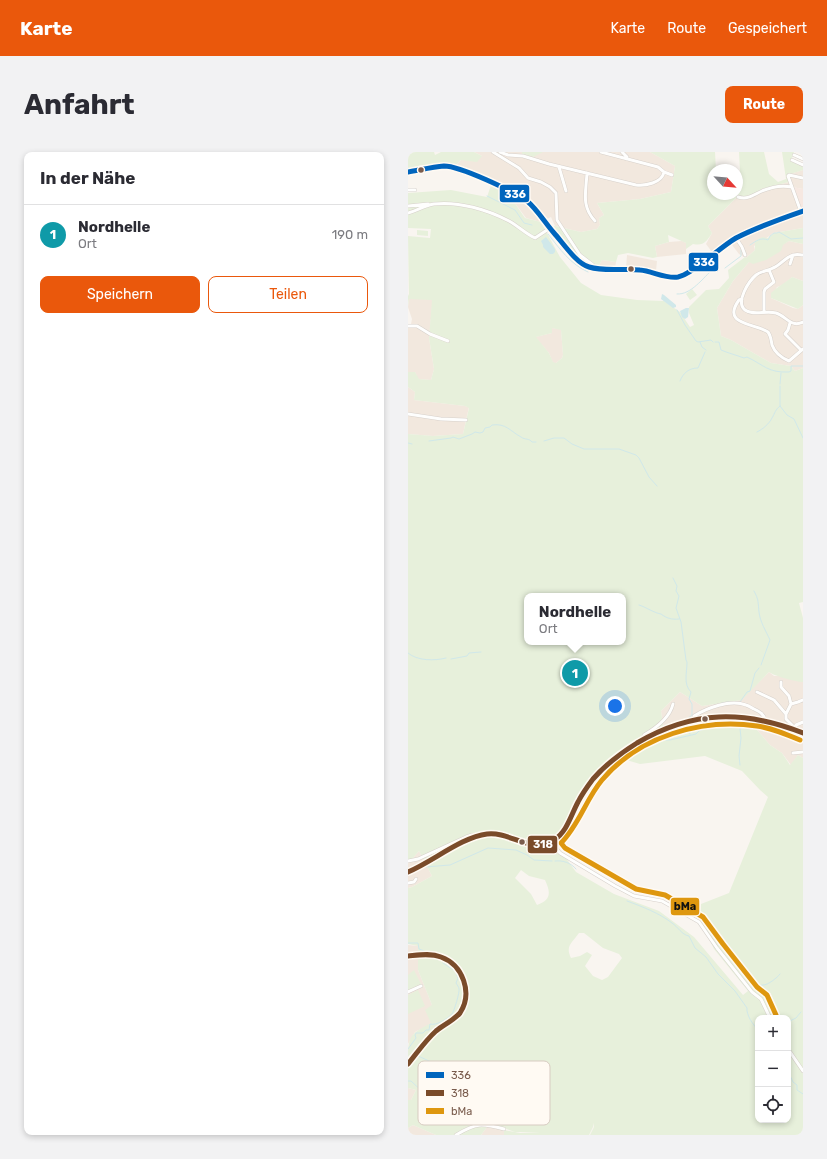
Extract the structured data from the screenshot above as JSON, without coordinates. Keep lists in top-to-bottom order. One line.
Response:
{"lines":["transit line 336","transit line 318","transit line bMa"],"legend":["336","318","bMa"],"north":"bottom right","page":{"header":"Karte","nav":["Karte","Route","Gespeichert"],"buttons":["Route",["Speichern","Teilen"]],"title":"Anfahrt","heading":"In der Nähe","list":[{"mark":"1","name":"Nordhelle","note":"Ort","value":"190 m"}],"popup":["Nordhelle","Ort"],"pins":"1","map_buttons":["+","−"]}}
